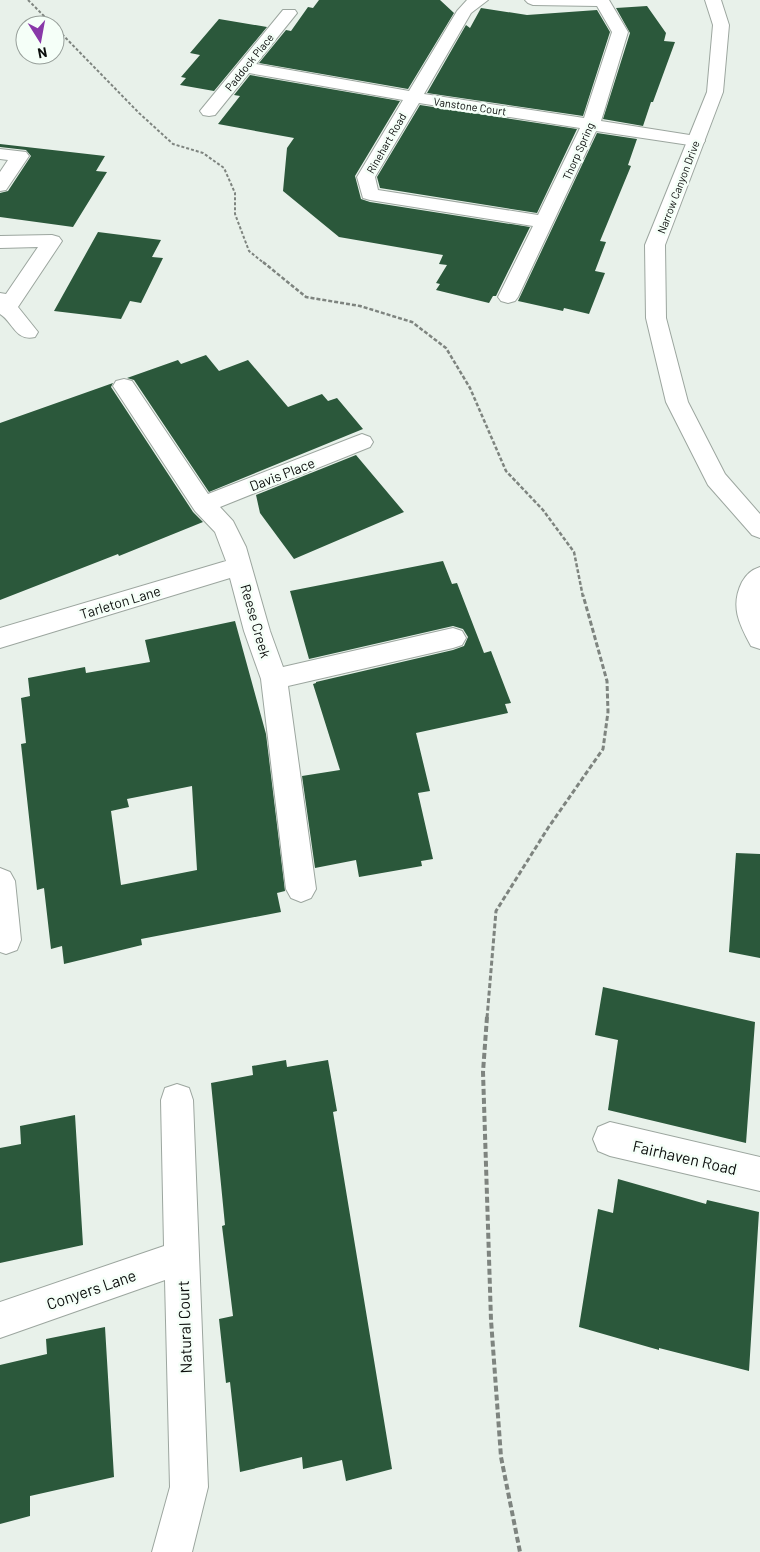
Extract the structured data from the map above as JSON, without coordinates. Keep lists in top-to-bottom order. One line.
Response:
{"streets":{"street":["Paddock Place","Vanstone Court","Rinehart Road","Thorp Spring","Narrow Canyon Drive","Davis Place","Tarleton Lane","Reese Creek","Fairhaven Road","Conyers Lane","Natural Court"]},"crossings":[["Paddock Place","Vanstone Court"],["Vanstone Court","Rinehart Road"],["Vanstone Court","Thorp Spring"],["Vanstone Court","Narrow Canyon Drive"],["Rinehart Road","Thorp Spring"],["Davis Place","Reese Creek"],["Tarleton Lane","Reese Creek"],["Conyers Lane","Natural Court"]],"north":"bottom"}
